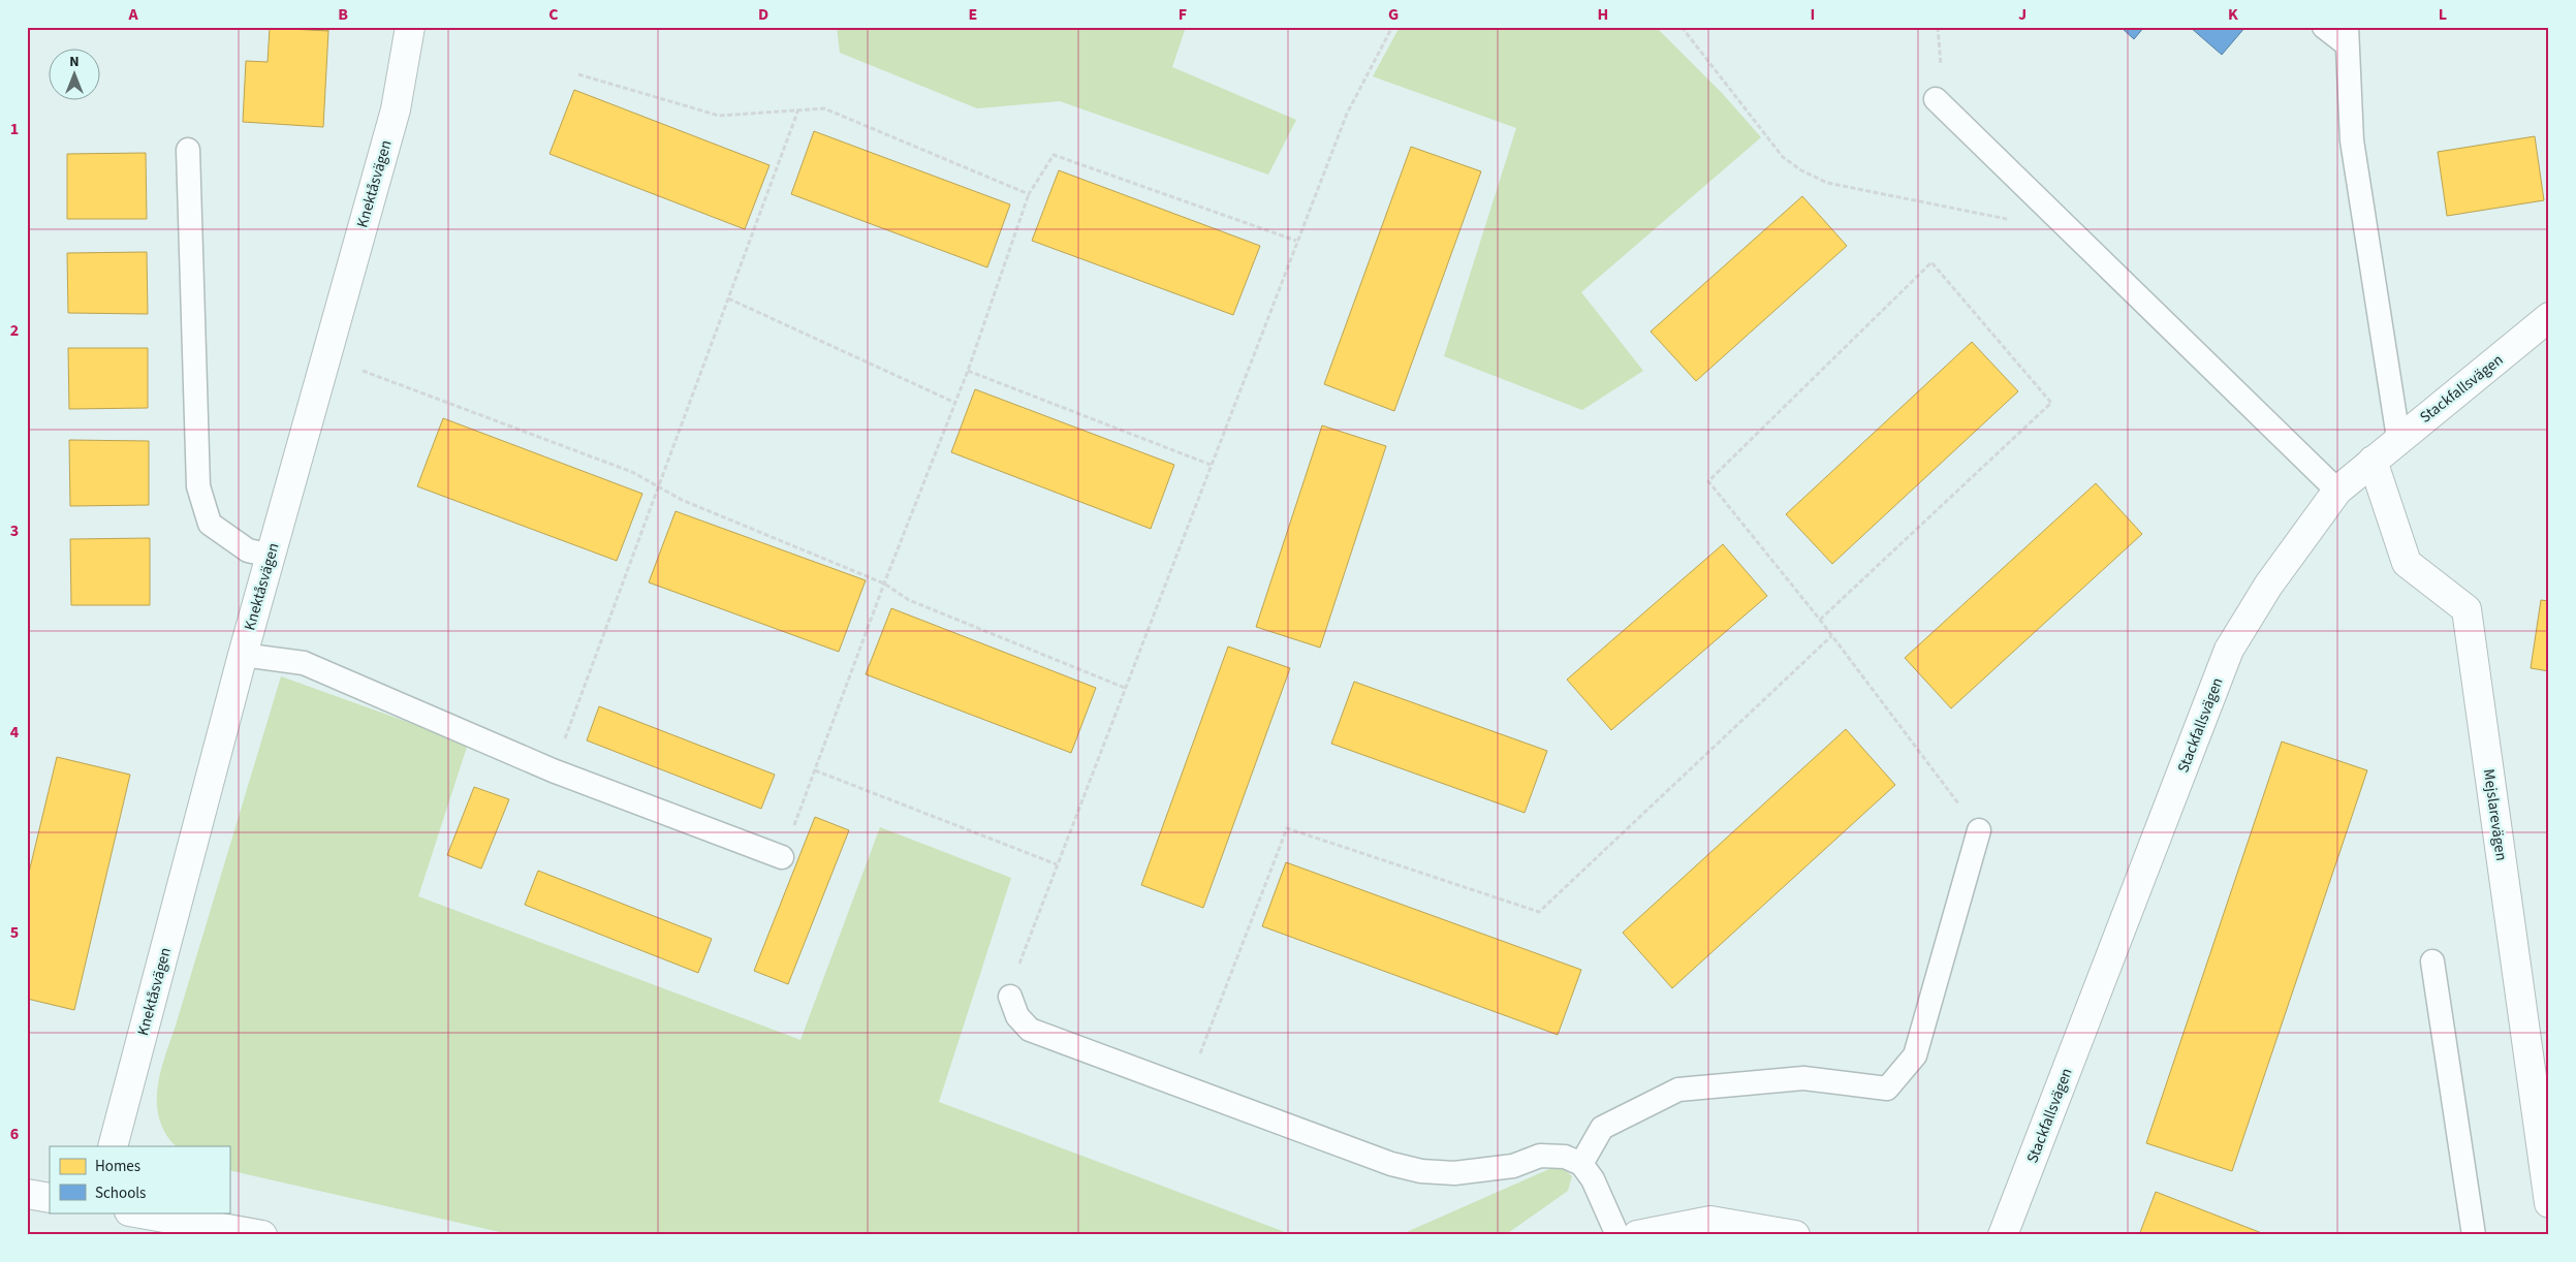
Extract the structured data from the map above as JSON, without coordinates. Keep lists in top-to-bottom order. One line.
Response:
{"streets":{"street":["Knektåsvägen","Stackfallsvägen","Mejslarevägen"]},"crossings":[["Stackfallsvägen","Mejslarevägen"]],"legend":["Homes","Schools"],"north":"top","grid":{"columns":["A","B","C","D","E","F","G","H","I","J","K","L"],"rows":["1","2","3","4","5","6"]}}
